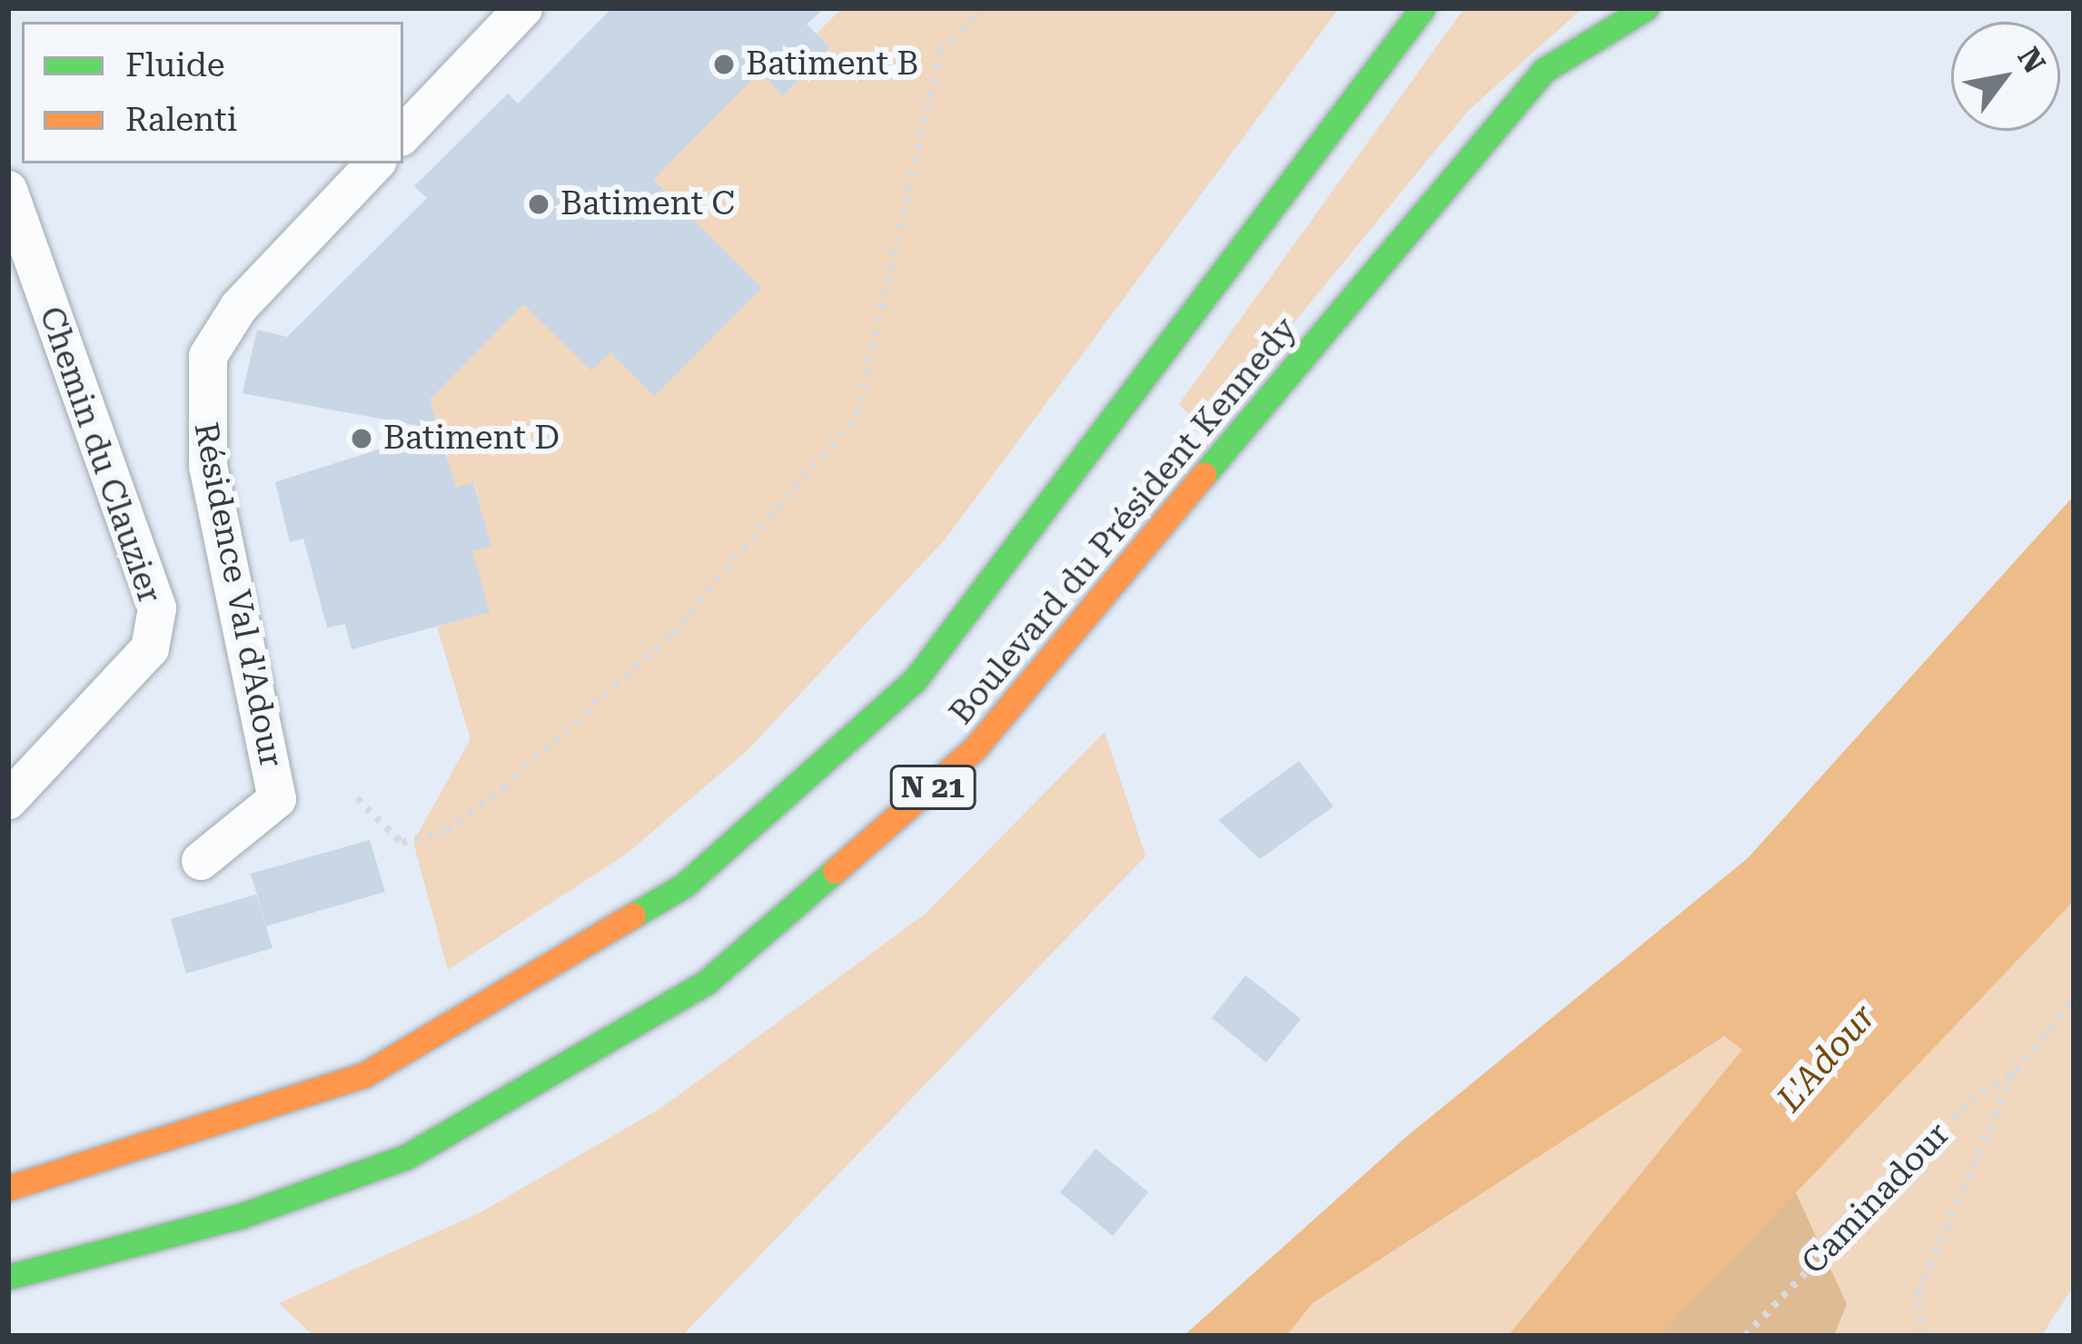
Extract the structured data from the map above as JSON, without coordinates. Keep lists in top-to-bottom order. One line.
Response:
{"streets":{"main road":["Boulevard du Président Kennedy","N 21"],"lane":["Chemin du Clauzier","Résidence Val d'Adour"],"path":["Caminadour"]},"water":["L'Adour"],"places":["Batiment B","Batiment C","Batiment D"],"legend":["Fluide","Ralenti"],"north":"top right"}
